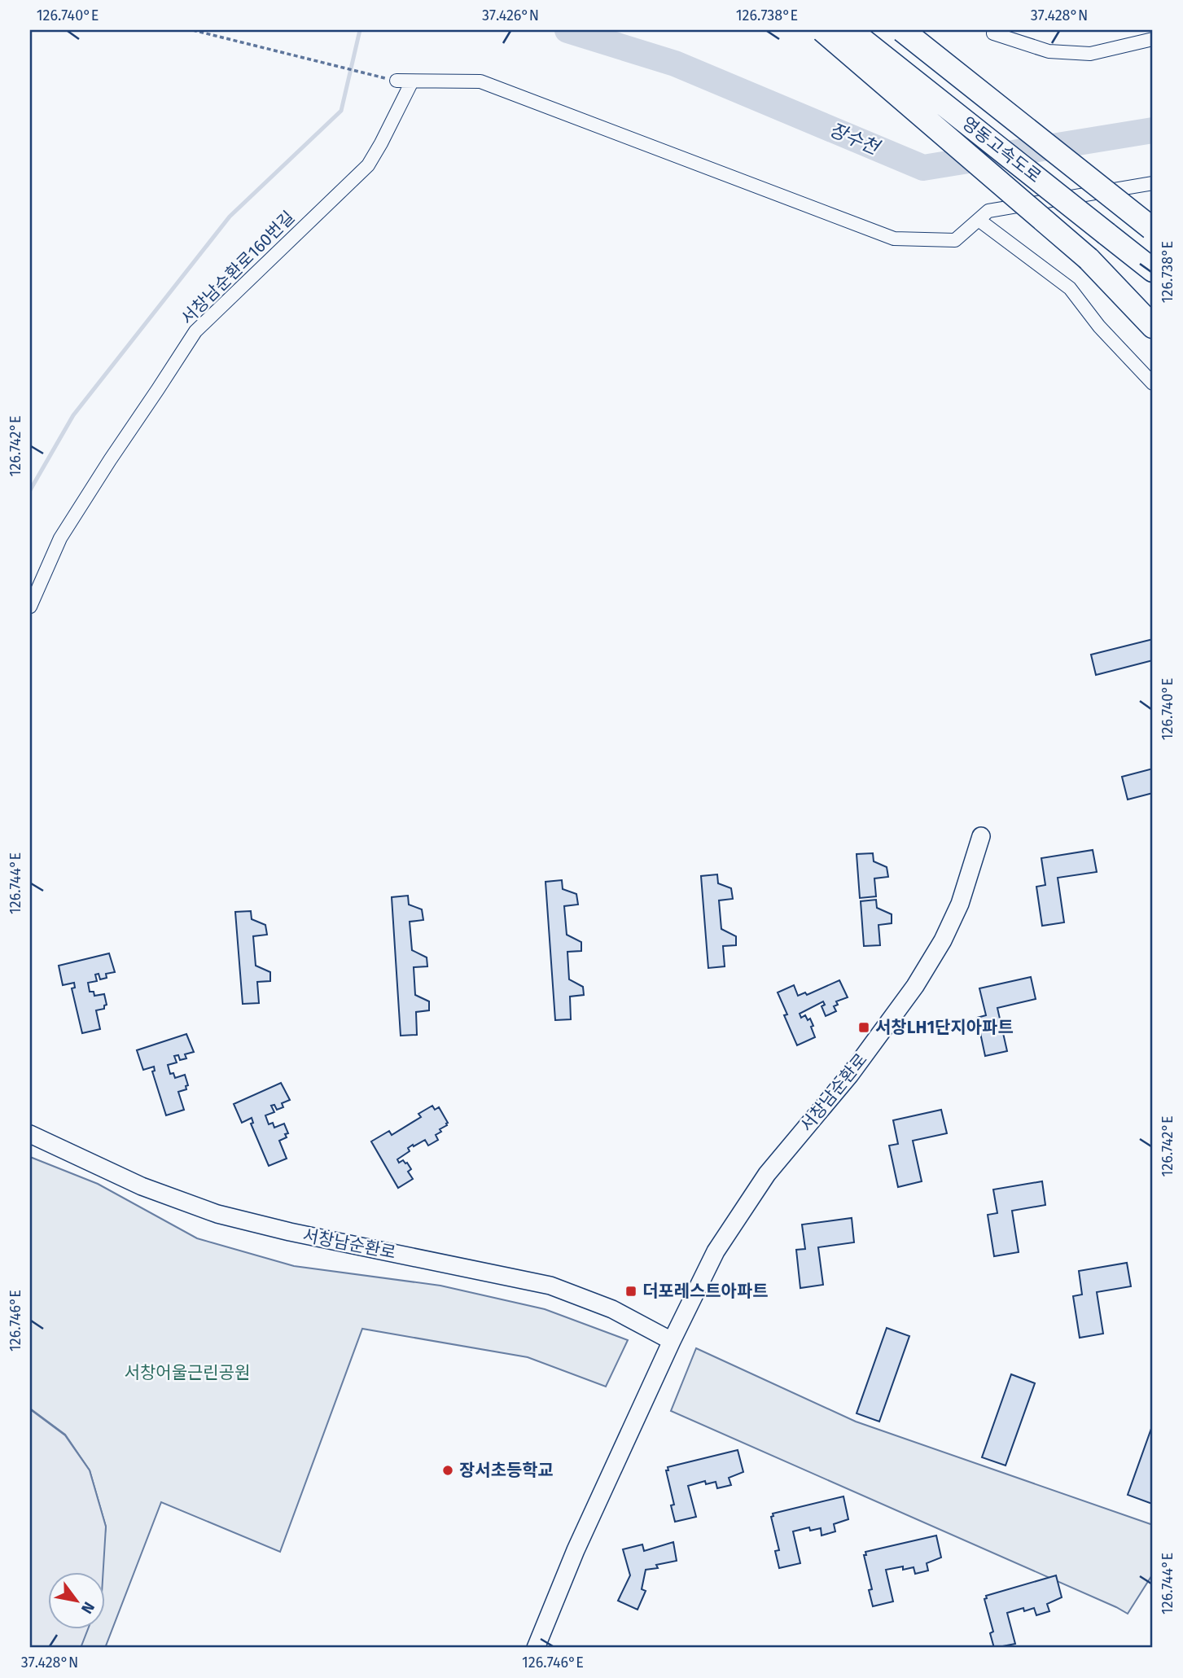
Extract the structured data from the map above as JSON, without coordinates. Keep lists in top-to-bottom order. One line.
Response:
{"streets":{"highway":["영동고속도로"],"street":["서창남순환로160번길","서창남순환로"]},"water":["장수천"],"parks":["서창어울근린공원"],"places":{"transit":["서창LH1단지아파트","더포레스트아파트"],"other":["장서초등학교"]},"north":"bottom right","coordinates":["126.740°E","37.426°N","126.738°E","37.428°N","126.742°E","126.744°E","126.746°E"]}
